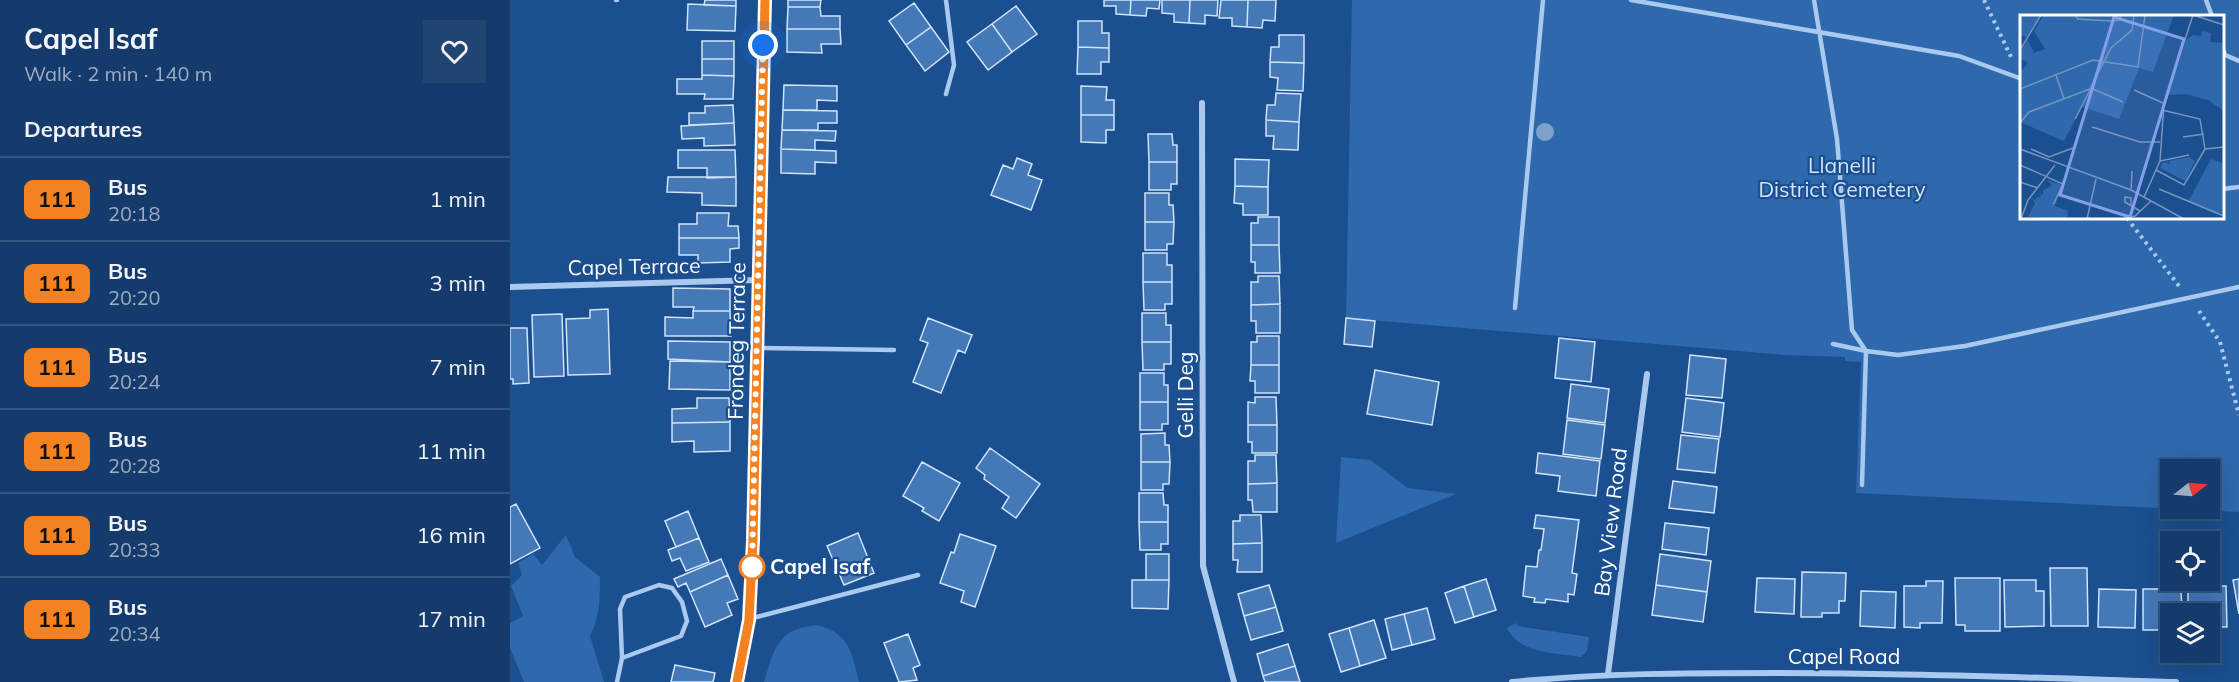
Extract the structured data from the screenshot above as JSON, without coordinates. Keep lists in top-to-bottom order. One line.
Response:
{"streets":{"street":["Capel Terrace","Frondeg Terrace","Gelli Deg","Bay View Road","Capel Road"]},"crossings":[["Capel Terrace","Frondeg Terrace"],["Bay View Road","Capel Road"]],"parks":["Llanelli District Cemetery"],"places":["Capel Isaf"],"lines":["bus line 111"],"north":"right","page":{"heading":[["Capel Isaf","Walk · 2 min · 140 m"],"Departures"],"list":[{"mark":"111","name":"Bus","note":"20:18","value":"1 min"},{"mark":"111","name":"Bus","note":"20:20","value":"3 min"},{"mark":"111","name":"Bus","note":"20:24","value":"7 min"},{"mark":"111","name":"Bus","note":"20:28","value":"11 min"},{"mark":"111","name":"Bus","note":"20:33","value":"16 min"},{"mark":"111","name":"Bus","note":"20:34","value":"17 min"}]}}
